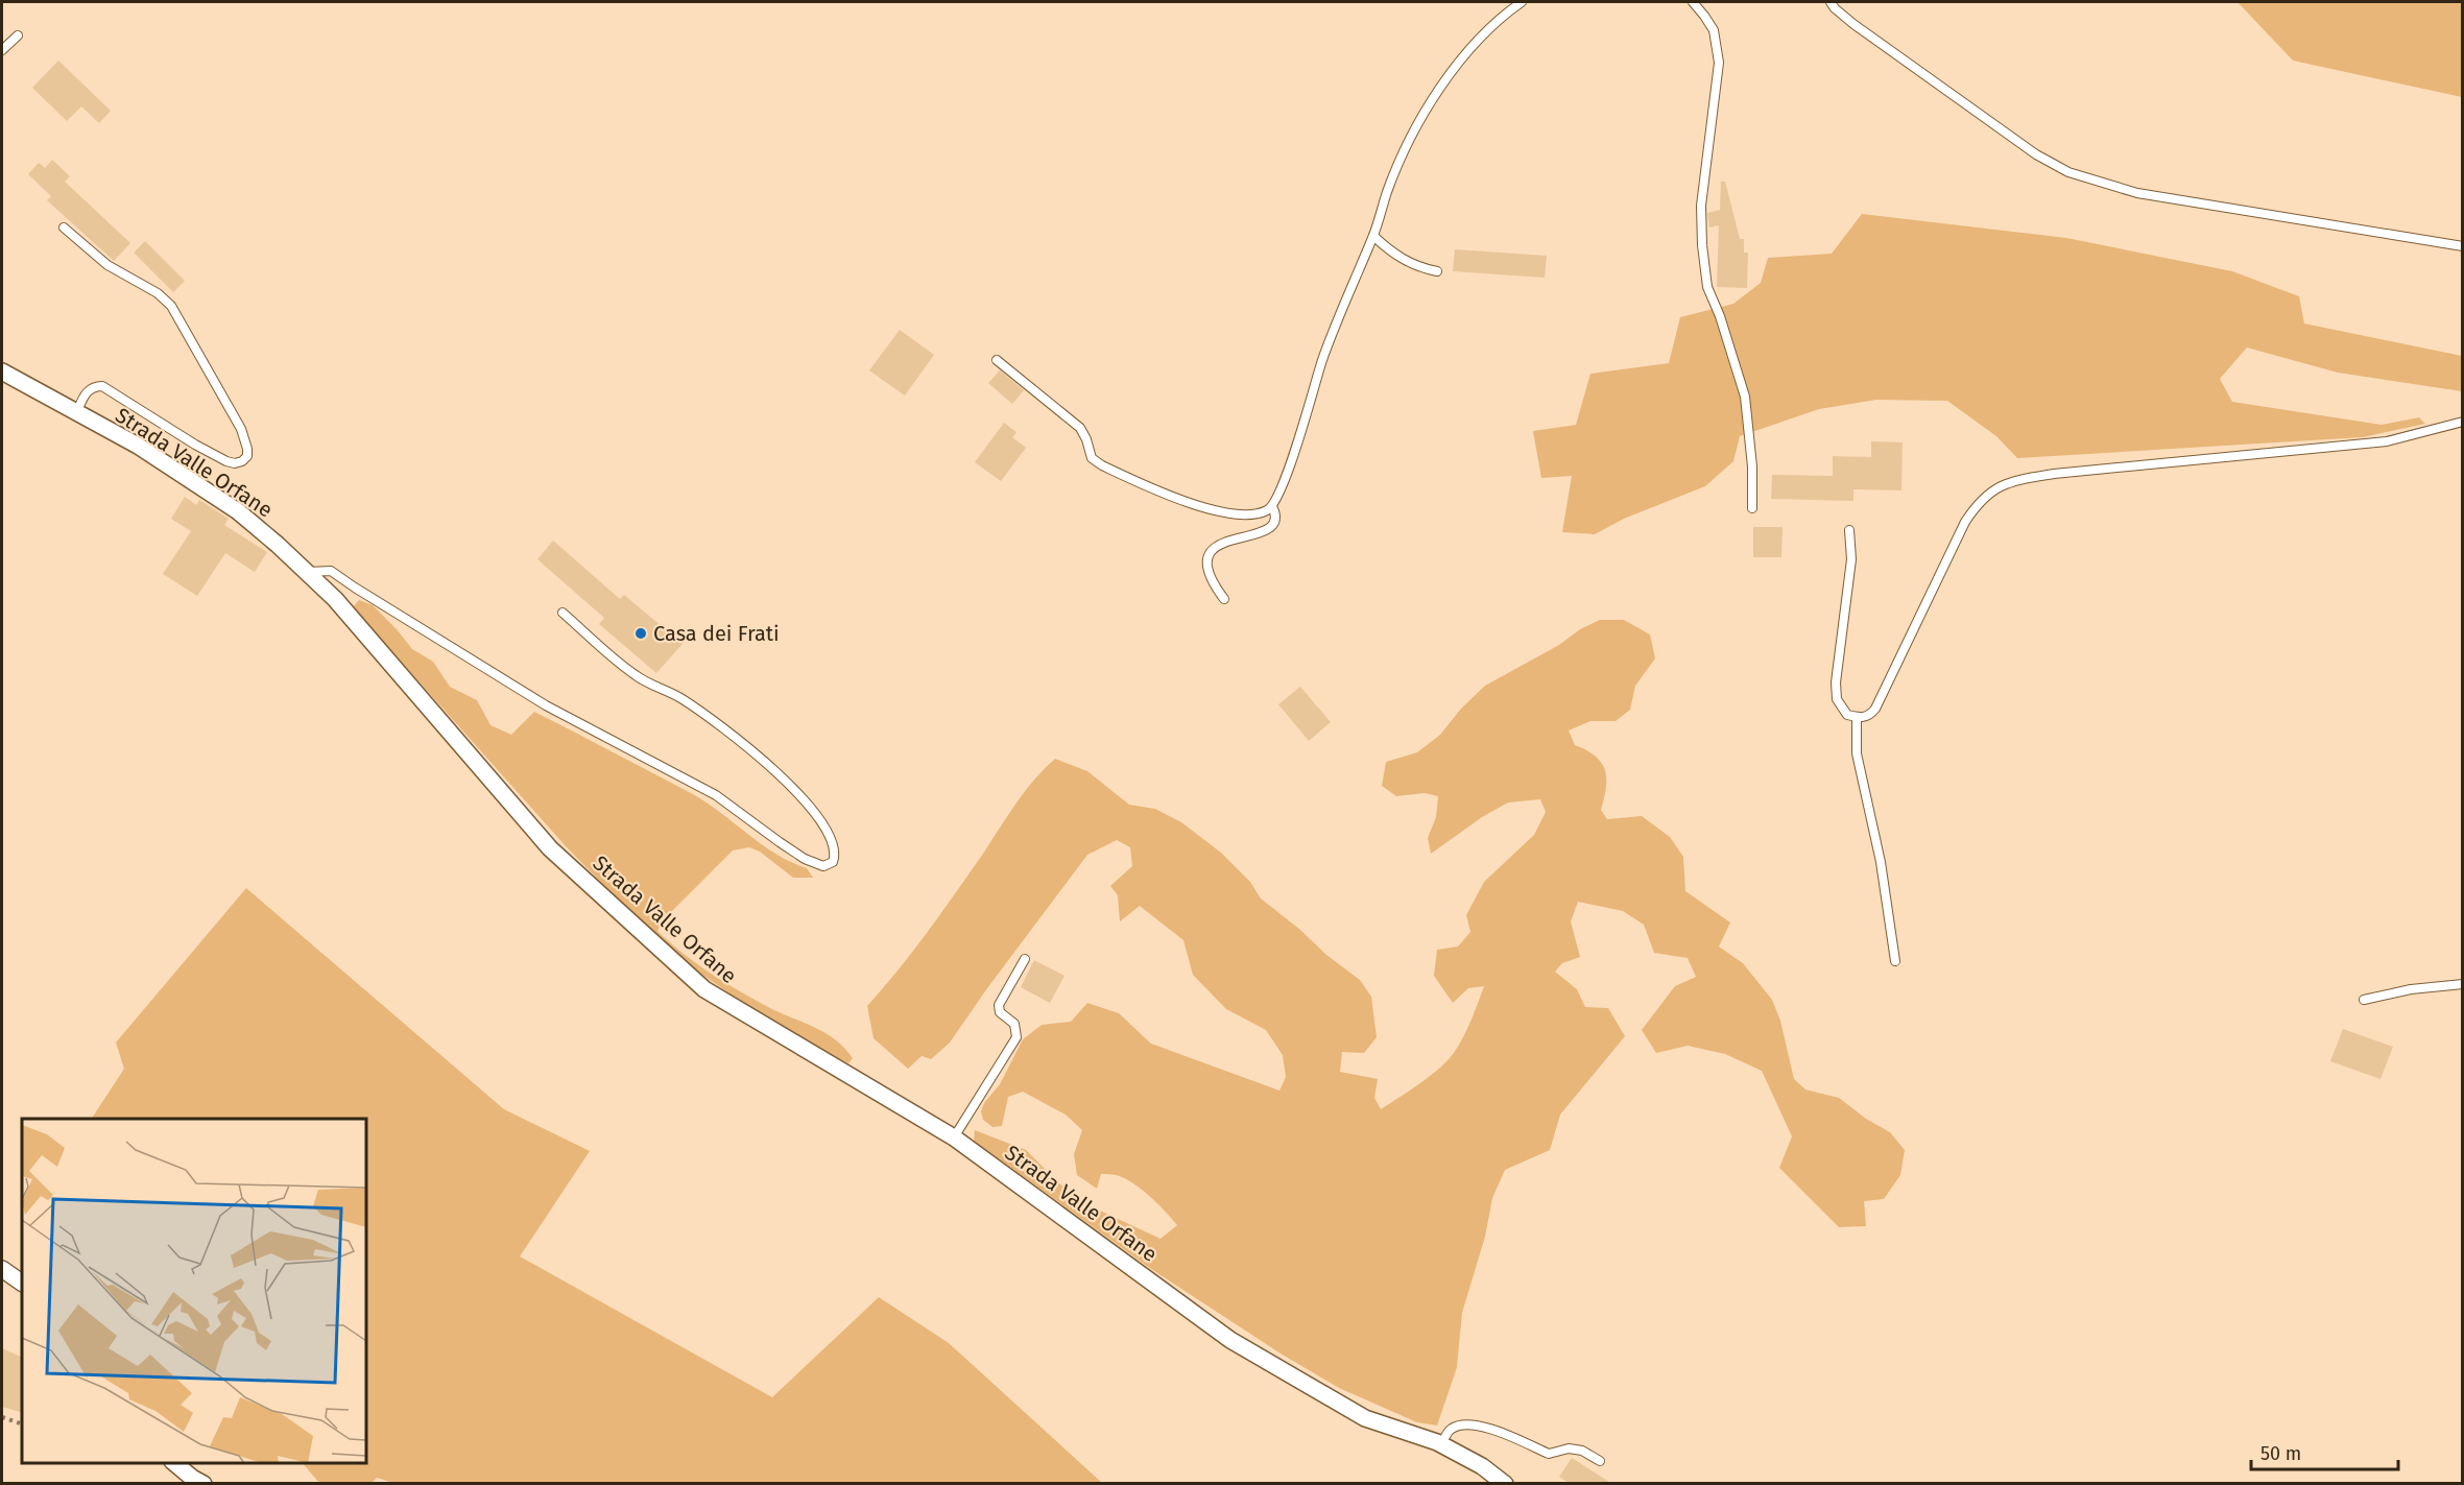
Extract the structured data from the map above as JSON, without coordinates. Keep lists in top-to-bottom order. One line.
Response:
{"streets":{"street":["Strada Valle Orfane"]},"places":["Casa dei Frati"],"scale_bar":"50 m"}
